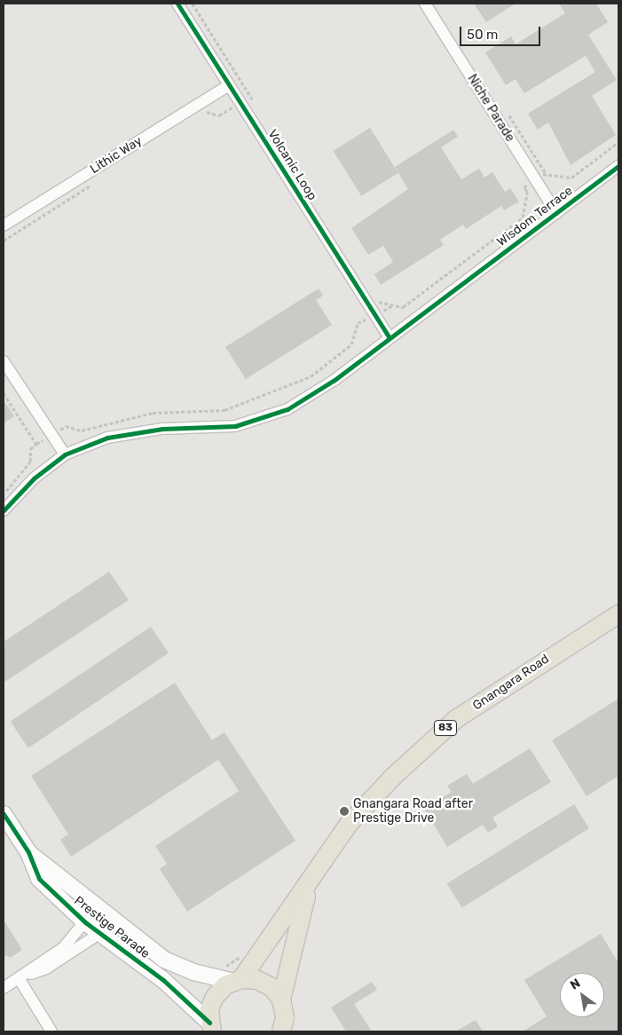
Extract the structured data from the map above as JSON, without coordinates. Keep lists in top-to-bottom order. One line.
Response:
{"streets":{"main road":["Gnangara Road","83"],"street":["Niche Parade","Lithic Way","Volcanic Loop","Wisdom Terrace","Prestige Parade"]},"crossings":[["Niche Parade","Wisdom Terrace"],["Lithic Way","Volcanic Loop"],["Volcanic Loop","Wisdom Terrace"],["Gnangara Road","Prestige Parade"]],"places":["Gnangara Road after Prestige Drive"],"scale_bar":"50 m","north":"top left"}
